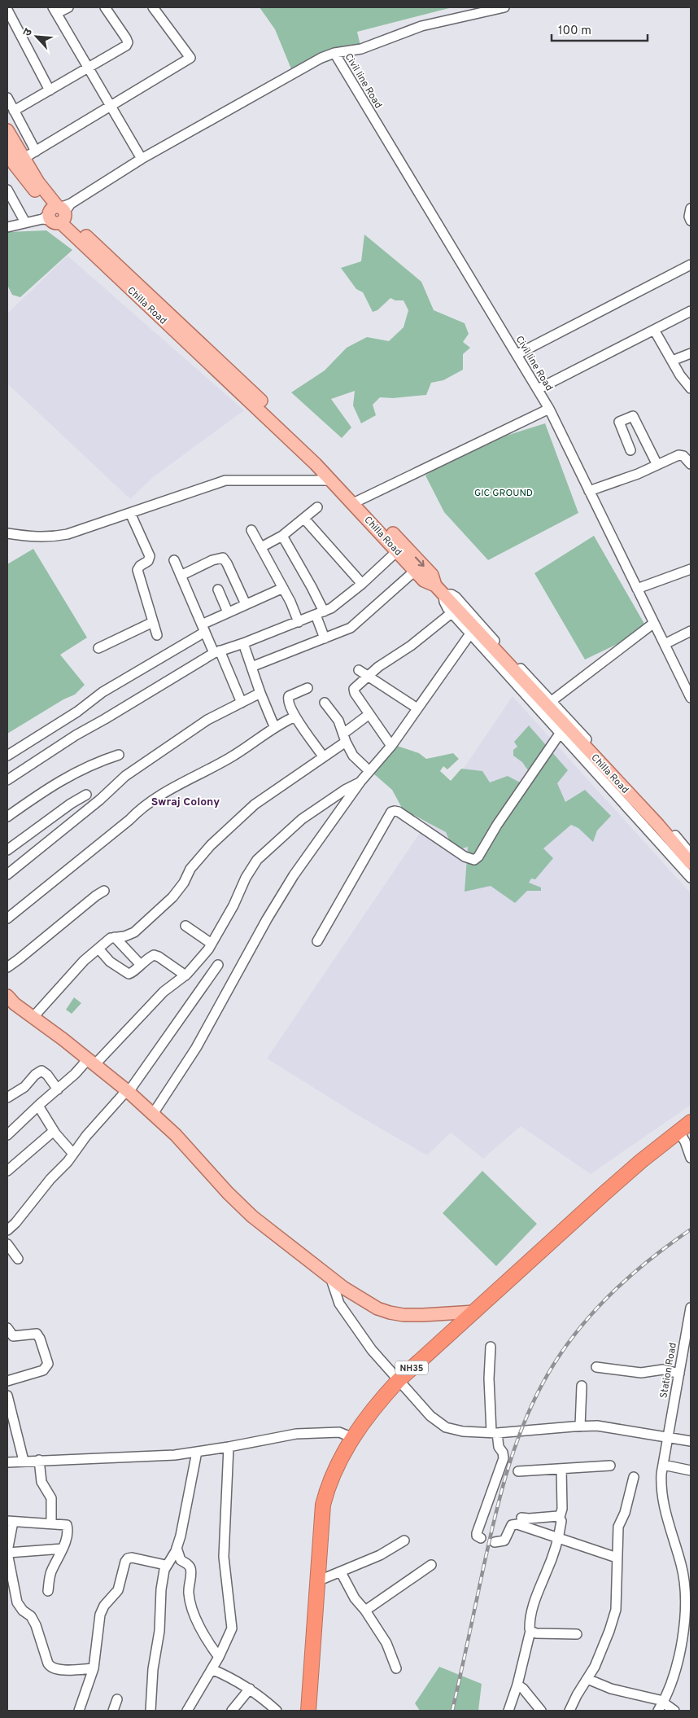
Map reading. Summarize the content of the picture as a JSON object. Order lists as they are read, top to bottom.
{
  "streets": {
    "highway": ["NH35"],
    "main road": ["Chilla Road"],
    "street": ["Civil line Road", "Station Road"]
  },
  "districts": ["Swraj Colony"],
  "parks": ["GIC GROUND"],
  "scale_bar": "100 m",
  "north": "top left"
}
